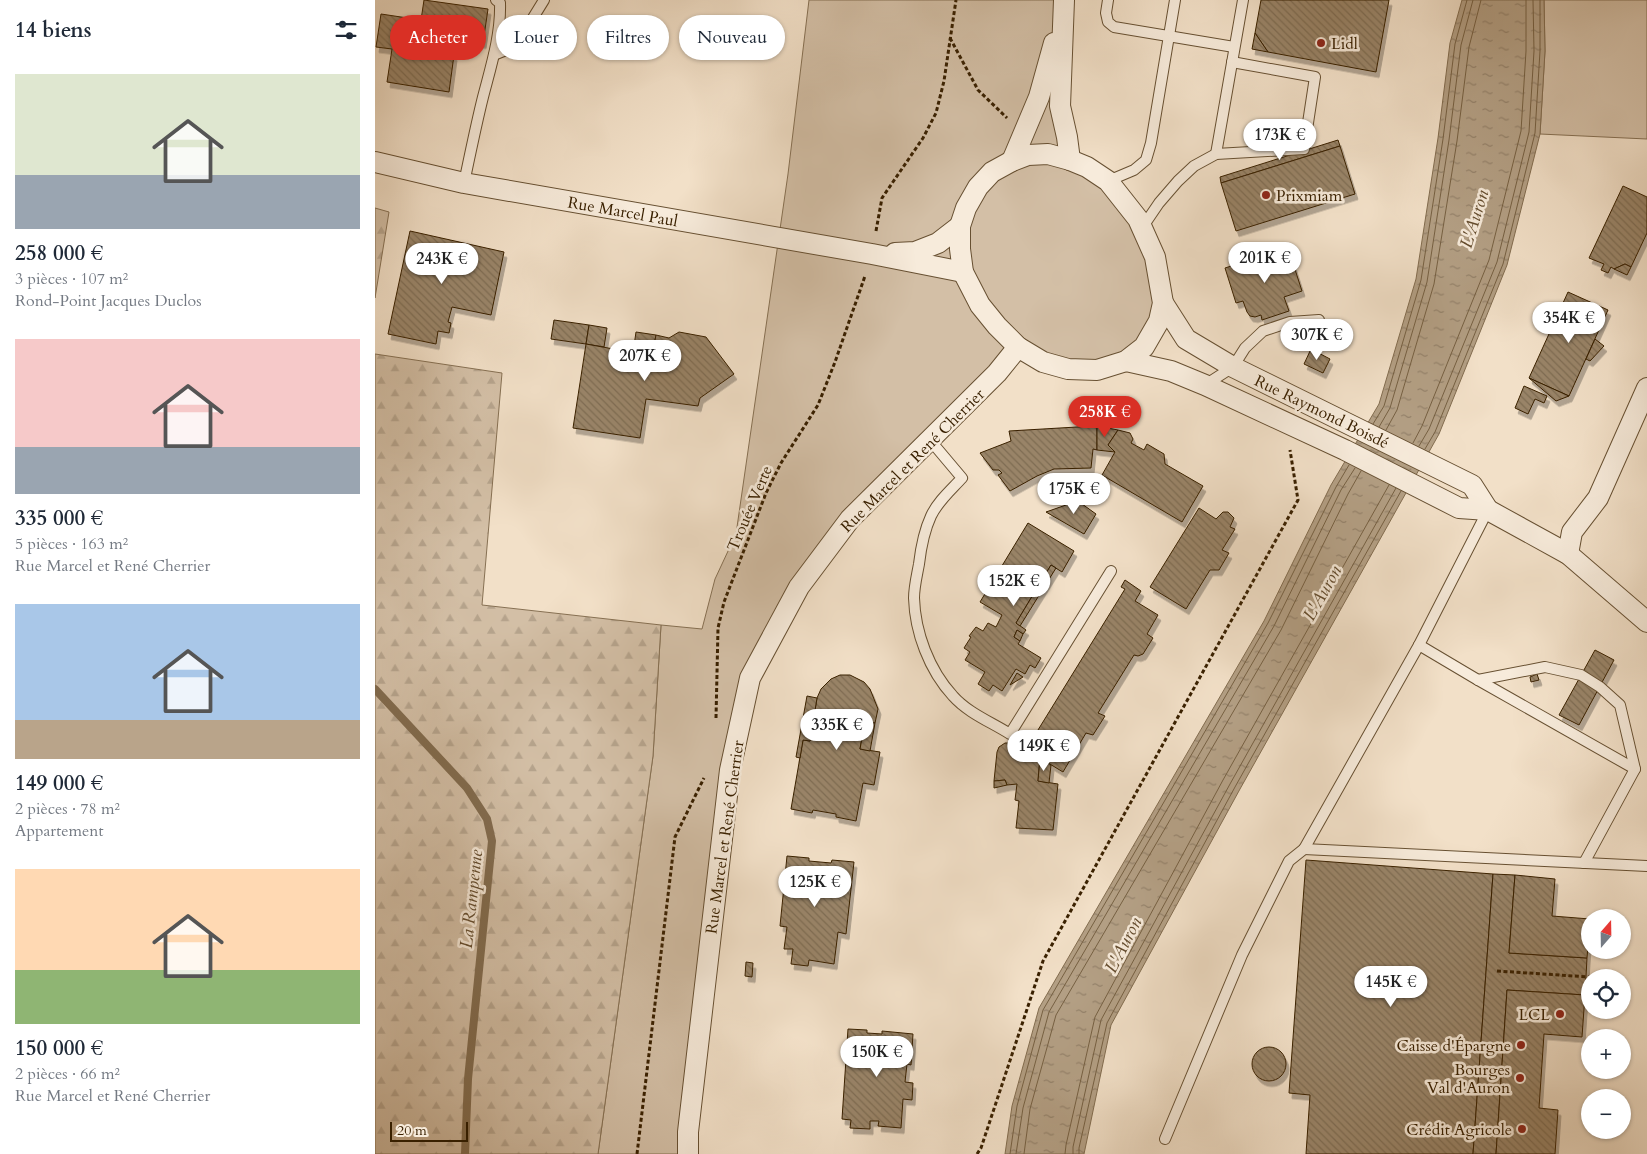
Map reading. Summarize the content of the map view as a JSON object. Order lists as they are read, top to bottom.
{
  "streets": {
    "street": ["Rue Marcel Paul", "Rue Raymond Boisdé", "Rue Marcel et René Cherrier"],
    "path": ["Trouée Verte"]
  },
  "crossings": [
    ["Rue Marcel Paul", "Trouée Verte"]
  ],
  "water": ["L'Auron", "La Rampenne"],
  "places": [
    "Lidl",
    "Prixmiam",
    "LCL",
    "Caisse d'Épargne",
    "Bourges Val d'Auron",
    "Crédit Agricole"
  ],
  "scale_bar": "20 m",
  "north": "top",
  "page": {
    "heading": "14 biens",
    "chip": [
      "Acheter",
      "Louer",
      "Filtres",
      "Nouveau"
    ],
    "list": [
      {
        "name": "258 000 €",
        "note": "3 pièces · 107 m² · Rond-Point Jacques Duclos"
      },
      {
        "name": "335 000 €",
        "note": "5 pièces · 163 m² · Rue Marcel et René Cherrier"
      },
      {
        "name": "149 000 €",
        "note": "2 pièces · 78 m² · Appartement"
      },
      {
        "name": "150 000 €",
        "note": "2 pièces · 66 m² · Rue Marcel et René Cherrier"
      }
    ],
    "price": [
      "173K €",
      "201K €",
      "243K €",
      "354K €",
      "307K €",
      "207K €",
      "258K €",
      "175K €",
      "152K €",
      "335K €",
      "149K €",
      "125K €",
      "145K €",
      "150K €"
    ],
    "map_buttons": ["+", "−"],
    "scale": "20 m"
  }
}
